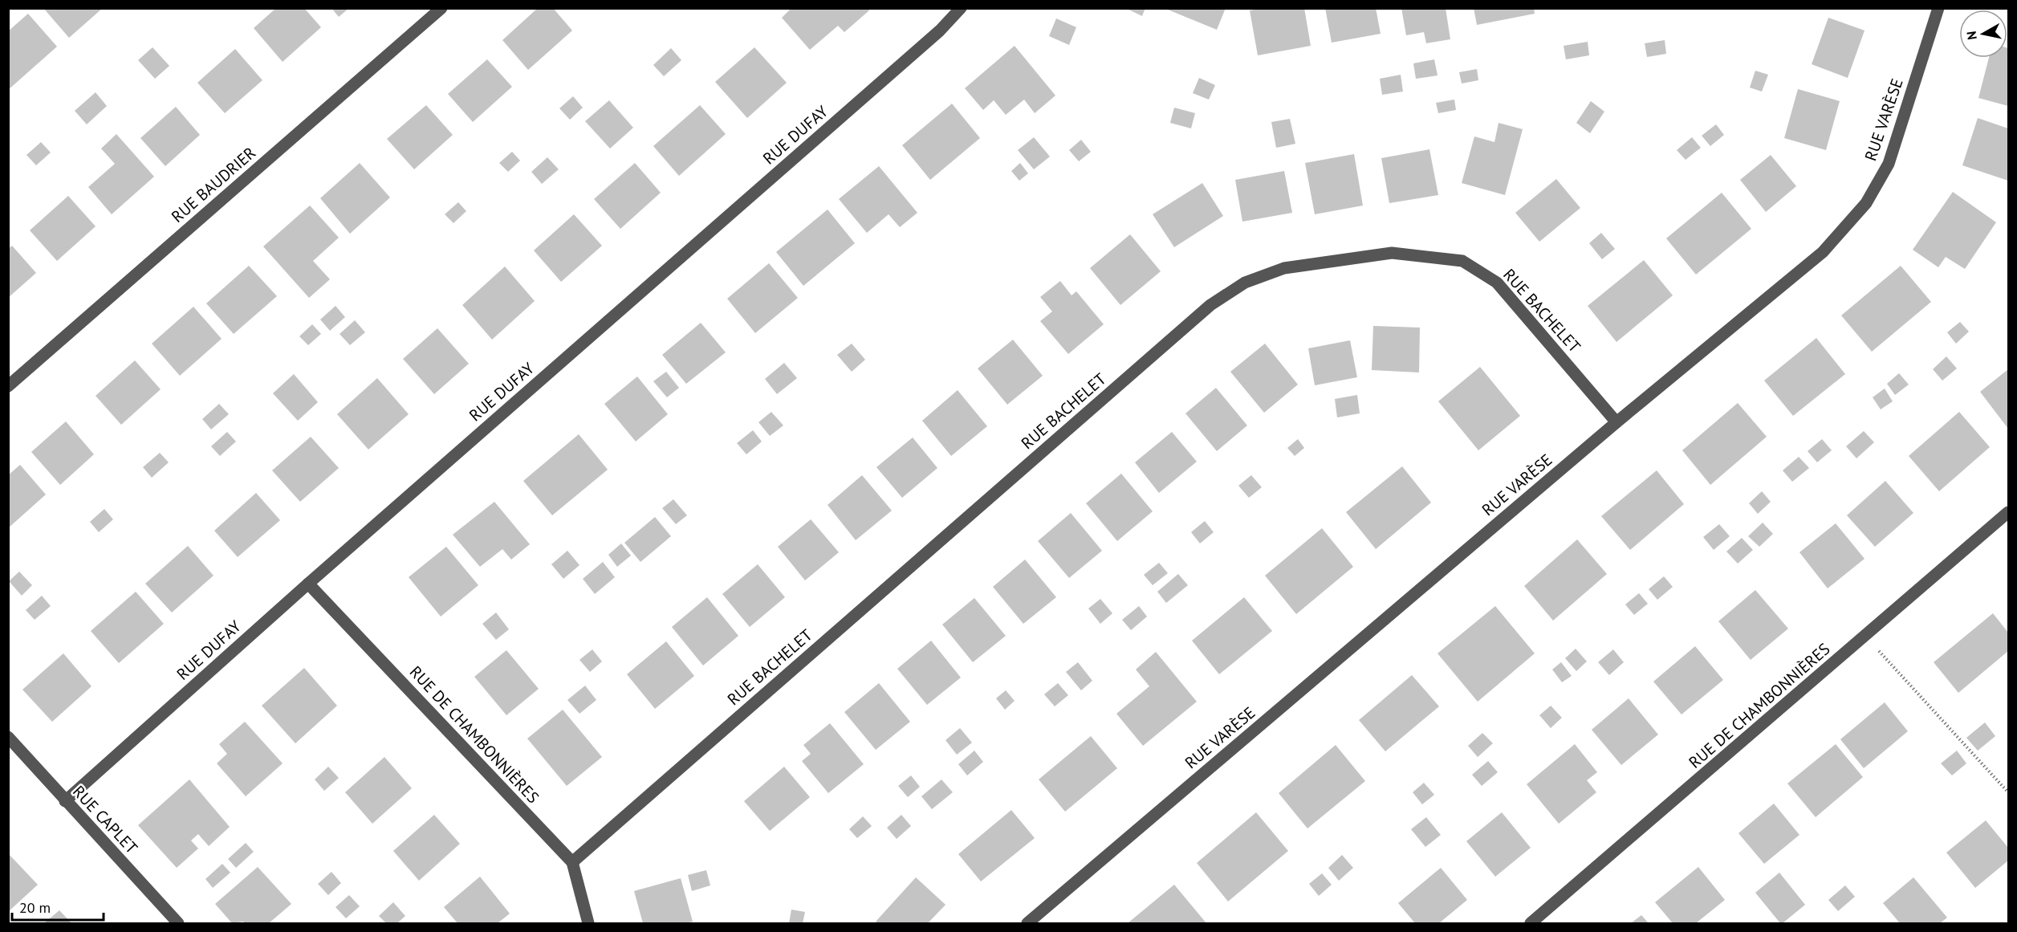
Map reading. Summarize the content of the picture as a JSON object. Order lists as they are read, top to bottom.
{
  "streets": {
    "street": [
      "RUE VARÈSE",
      "RUE DUFAY",
      "RUE BAUDRIER",
      "RUE BACHELET",
      "RUE DE CHAMBONNIÈRES",
      "RUE CAPLET"
    ]
  },
  "crossings": [
    ["RUE VARÈSE", "RUE BACHELET"],
    ["RUE DUFAY", "RUE DE CHAMBONNIÈRES"],
    ["RUE DUFAY", "RUE CAPLET"],
    ["RUE BACHELET", "RUE DE CHAMBONNIÈRES"]
  ],
  "scale_bar": "20 m",
  "north": "left"
}
